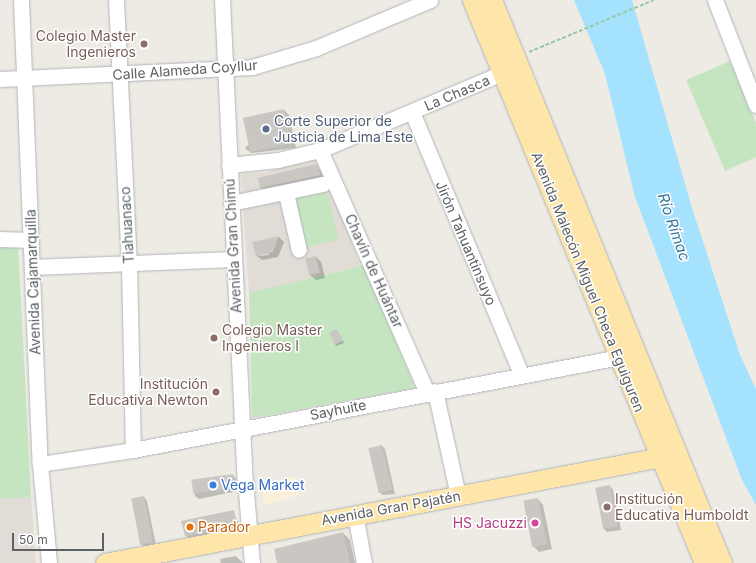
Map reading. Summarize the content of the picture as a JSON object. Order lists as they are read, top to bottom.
{
  "streets": {
    "main road": ["Avenida Malecón Miguel Checa Eguiguren", "Avenida Gran Pajatén"],
    "street": [
      "Calle Alameda Coyllur",
      "La Chasca",
      "Tiahuanaco",
      "Jirón Tahuantinsuyo",
      "Avenida Gran Chimú",
      "Chavín de Huántar",
      "Avenida Cajamarquilla",
      "Sayhuite"
    ]
  },
  "crossings": [
    ["Calle Alameda Coyllur", "Tiahuanaco"],
    ["Calle Alameda Coyllur", "Avenida Gran Chimú"],
    ["Calle Alameda Coyllur", "Avenida Cajamarquilla"],
    ["La Chasca", "Jirón Tahuantinsuyo"],
    ["La Chasca", "Avenida Gran Chimú"],
    ["La Chasca", "Chavín de Huántar"],
    ["La Chasca", "Avenida Malecón Miguel Checa Eguiguren"],
    ["Tiahuanaco", "Sayhuite"],
    ["Jirón Tahuantinsuyo", "Sayhuite"],
    ["Avenida Gran Chimú", "Sayhuite"],
    ["Avenida Gran Chimú", "Avenida Gran Pajatén"],
    ["Chavín de Huántar", "Sayhuite"],
    ["Chavín de Huántar", "Avenida Gran Pajatén"],
    ["Avenida Cajamarquilla", "Sayhuite"],
    ["Avenida Malecón Miguel Checa Eguiguren", "Sayhuite"],
    ["Avenida Malecón Miguel Checa Eguiguren", "Avenida Gran Pajatén"]
  ],
  "water": ["Río Rímac"],
  "places": [
    "Colegio Master Ingenieros",
    "Corte Superior de Justicia de Lima Este",
    "Colegio Master Ingenieros I",
    "Institución Educativa Newton",
    "Vega Market",
    "Institución Educativa Humboldt",
    "HS Jacuzzi",
    "Parador"
  ],
  "scale_bar": "50 m"
}
